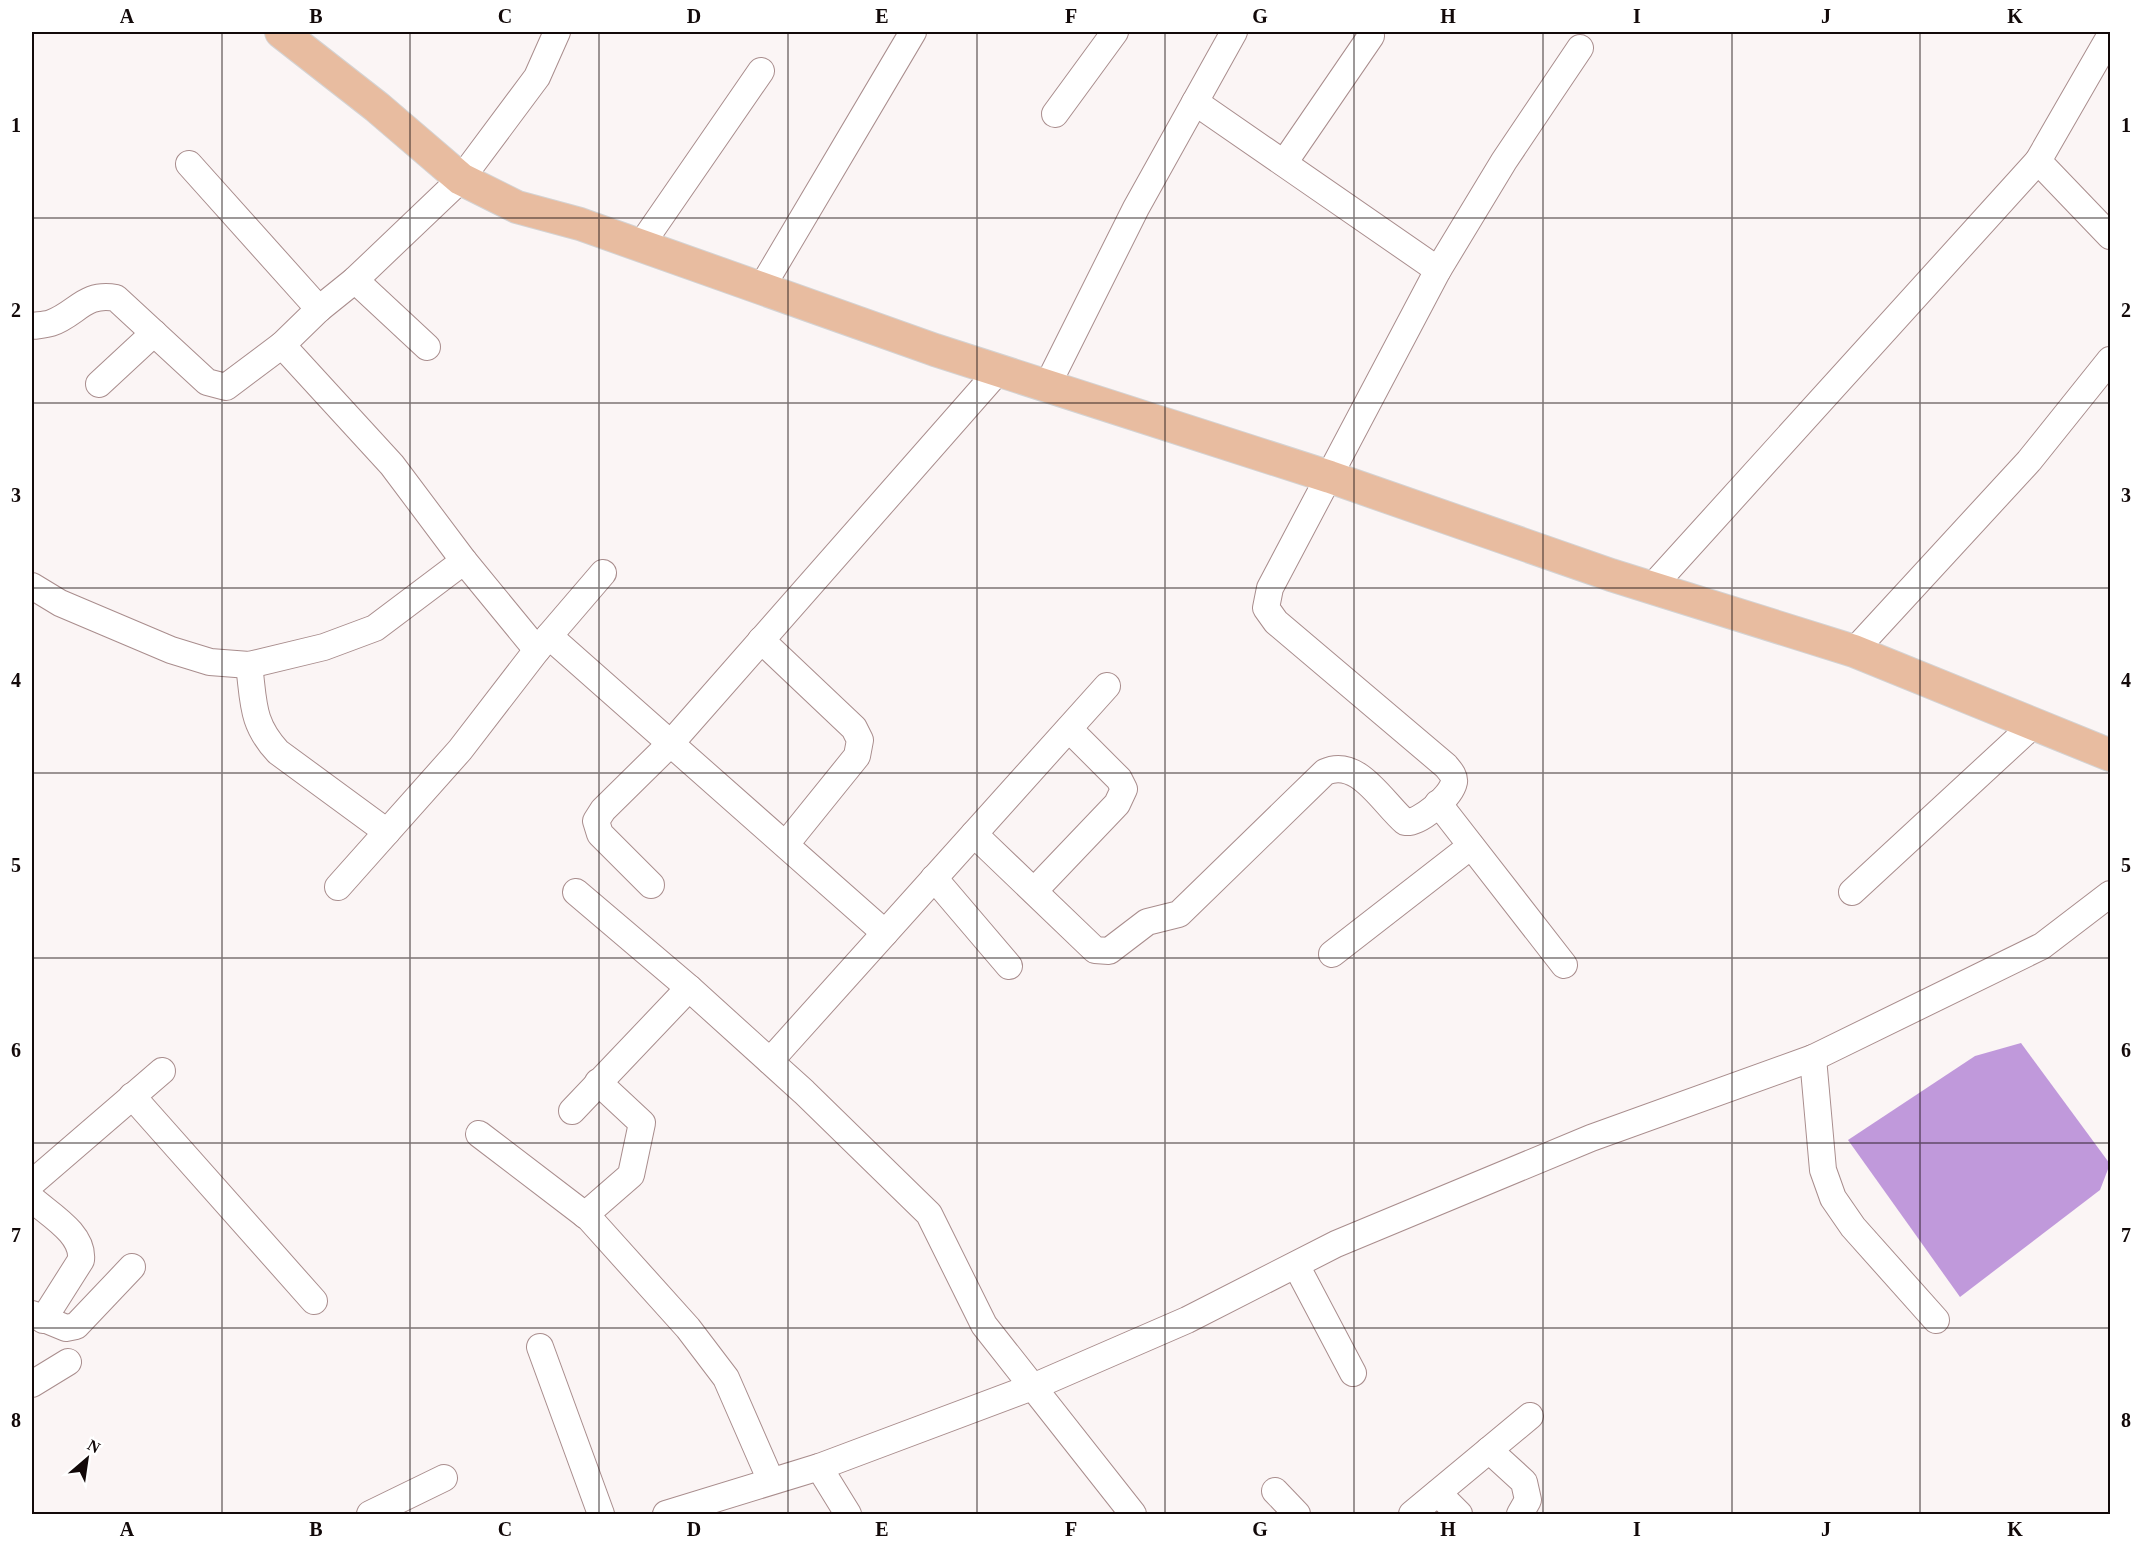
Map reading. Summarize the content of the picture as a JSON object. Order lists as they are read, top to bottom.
{
  "north": "top right",
  "grid": {
    "columns": [
      "A",
      "B",
      "C",
      "D",
      "E",
      "F",
      "G",
      "H",
      "I",
      "J",
      "K"
    ],
    "rows": [
      "1",
      "2",
      "3",
      "4",
      "5",
      "6",
      "7",
      "8"
    ]
  }
}
